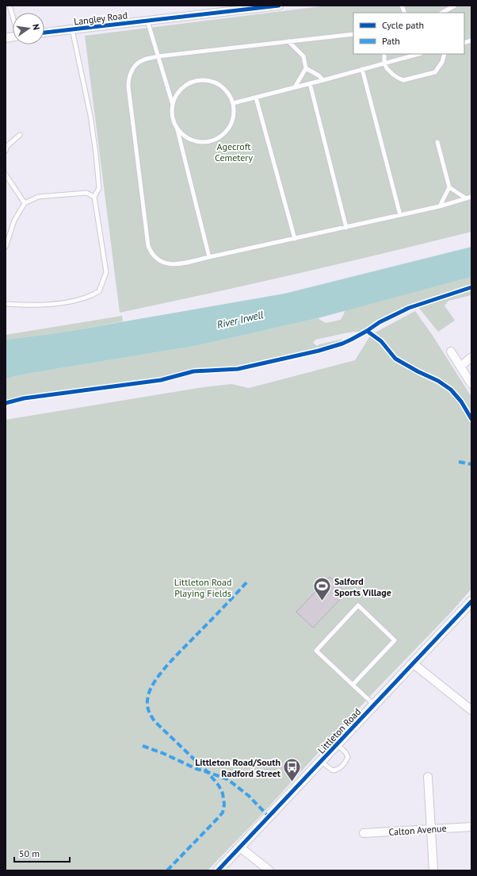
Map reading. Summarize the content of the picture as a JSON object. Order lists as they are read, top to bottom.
{
  "streets": {
    "street": ["Langley Road", "Littleton Road", "Calton Avenue"]
  },
  "water": ["River Irwell"],
  "parks": ["Agecroft Cemetery", "Littleton Road Playing Fields"],
  "places": {
    "sports": ["Salford Sports Village"],
    "bus stop": ["Littleton Road/South Radford Street"]
  },
  "legend": ["Cycle path", "Path"],
  "scale_bar": "50 m",
  "north": "right"
}
